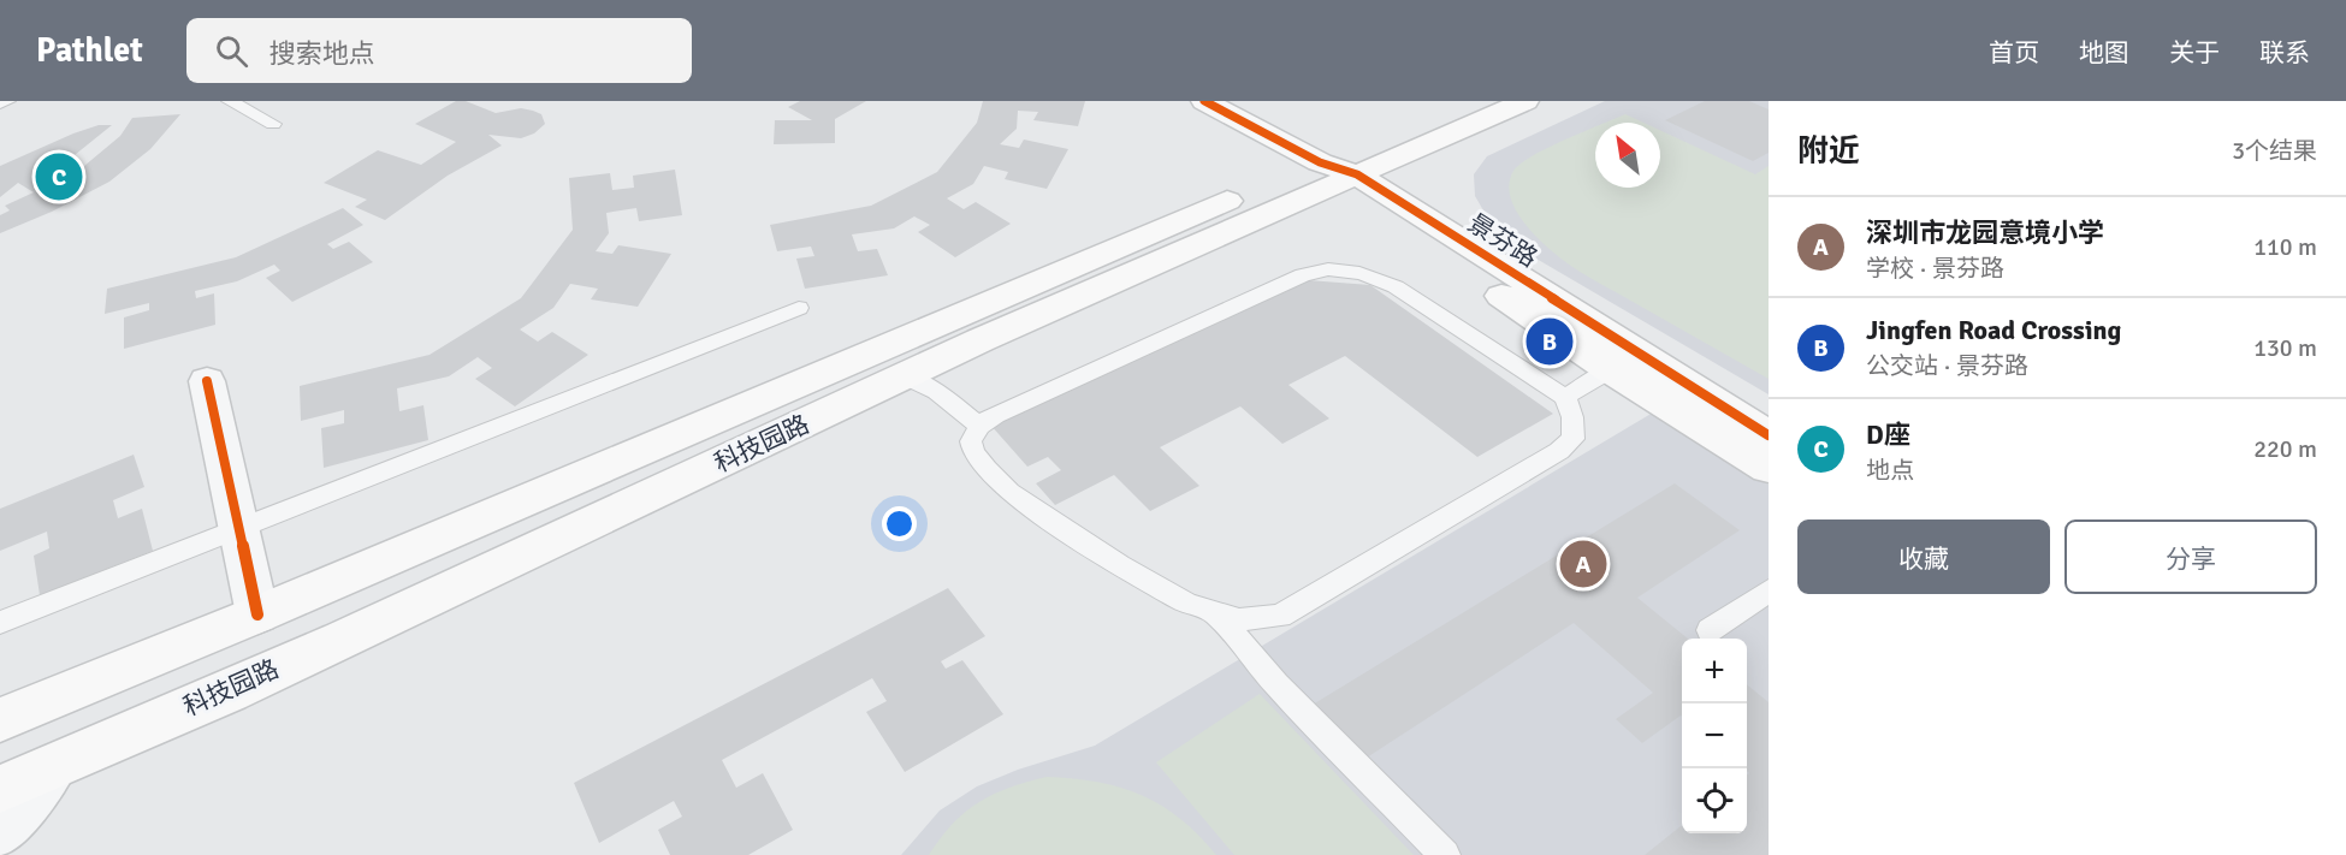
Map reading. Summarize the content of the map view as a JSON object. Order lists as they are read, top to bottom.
{
  "streets": {
    "main road": ["景芬路", "科技园路"]
  },
  "crossings": [
    ["景芬路", "科技园路"]
  ],
  "north": "top left",
  "page": {
    "header": "Pathlet",
    "search": "搜索地点",
    "nav": [
      "首页",
      "地图",
      "关于",
      "联系"
    ],
    "heading": ["附近", "3个结果"],
    "pins": ["C", "B", "A"],
    "list": [
      {
        "mark": "A",
        "name": "深圳市龙园意境小学",
        "note": "学校 · 景芬路",
        "value": "110 m"
      },
      {
        "mark": "B",
        "name": "Jingfen Road Crossing",
        "note": "公交站 · 景芬路",
        "value": "130 m"
      },
      {
        "mark": "C",
        "name": "D座",
        "note": "地点",
        "value": "220 m"
      }
    ],
    "buttons": ["收藏", "分享"],
    "map_buttons": ["+", "−"]
  }
}
